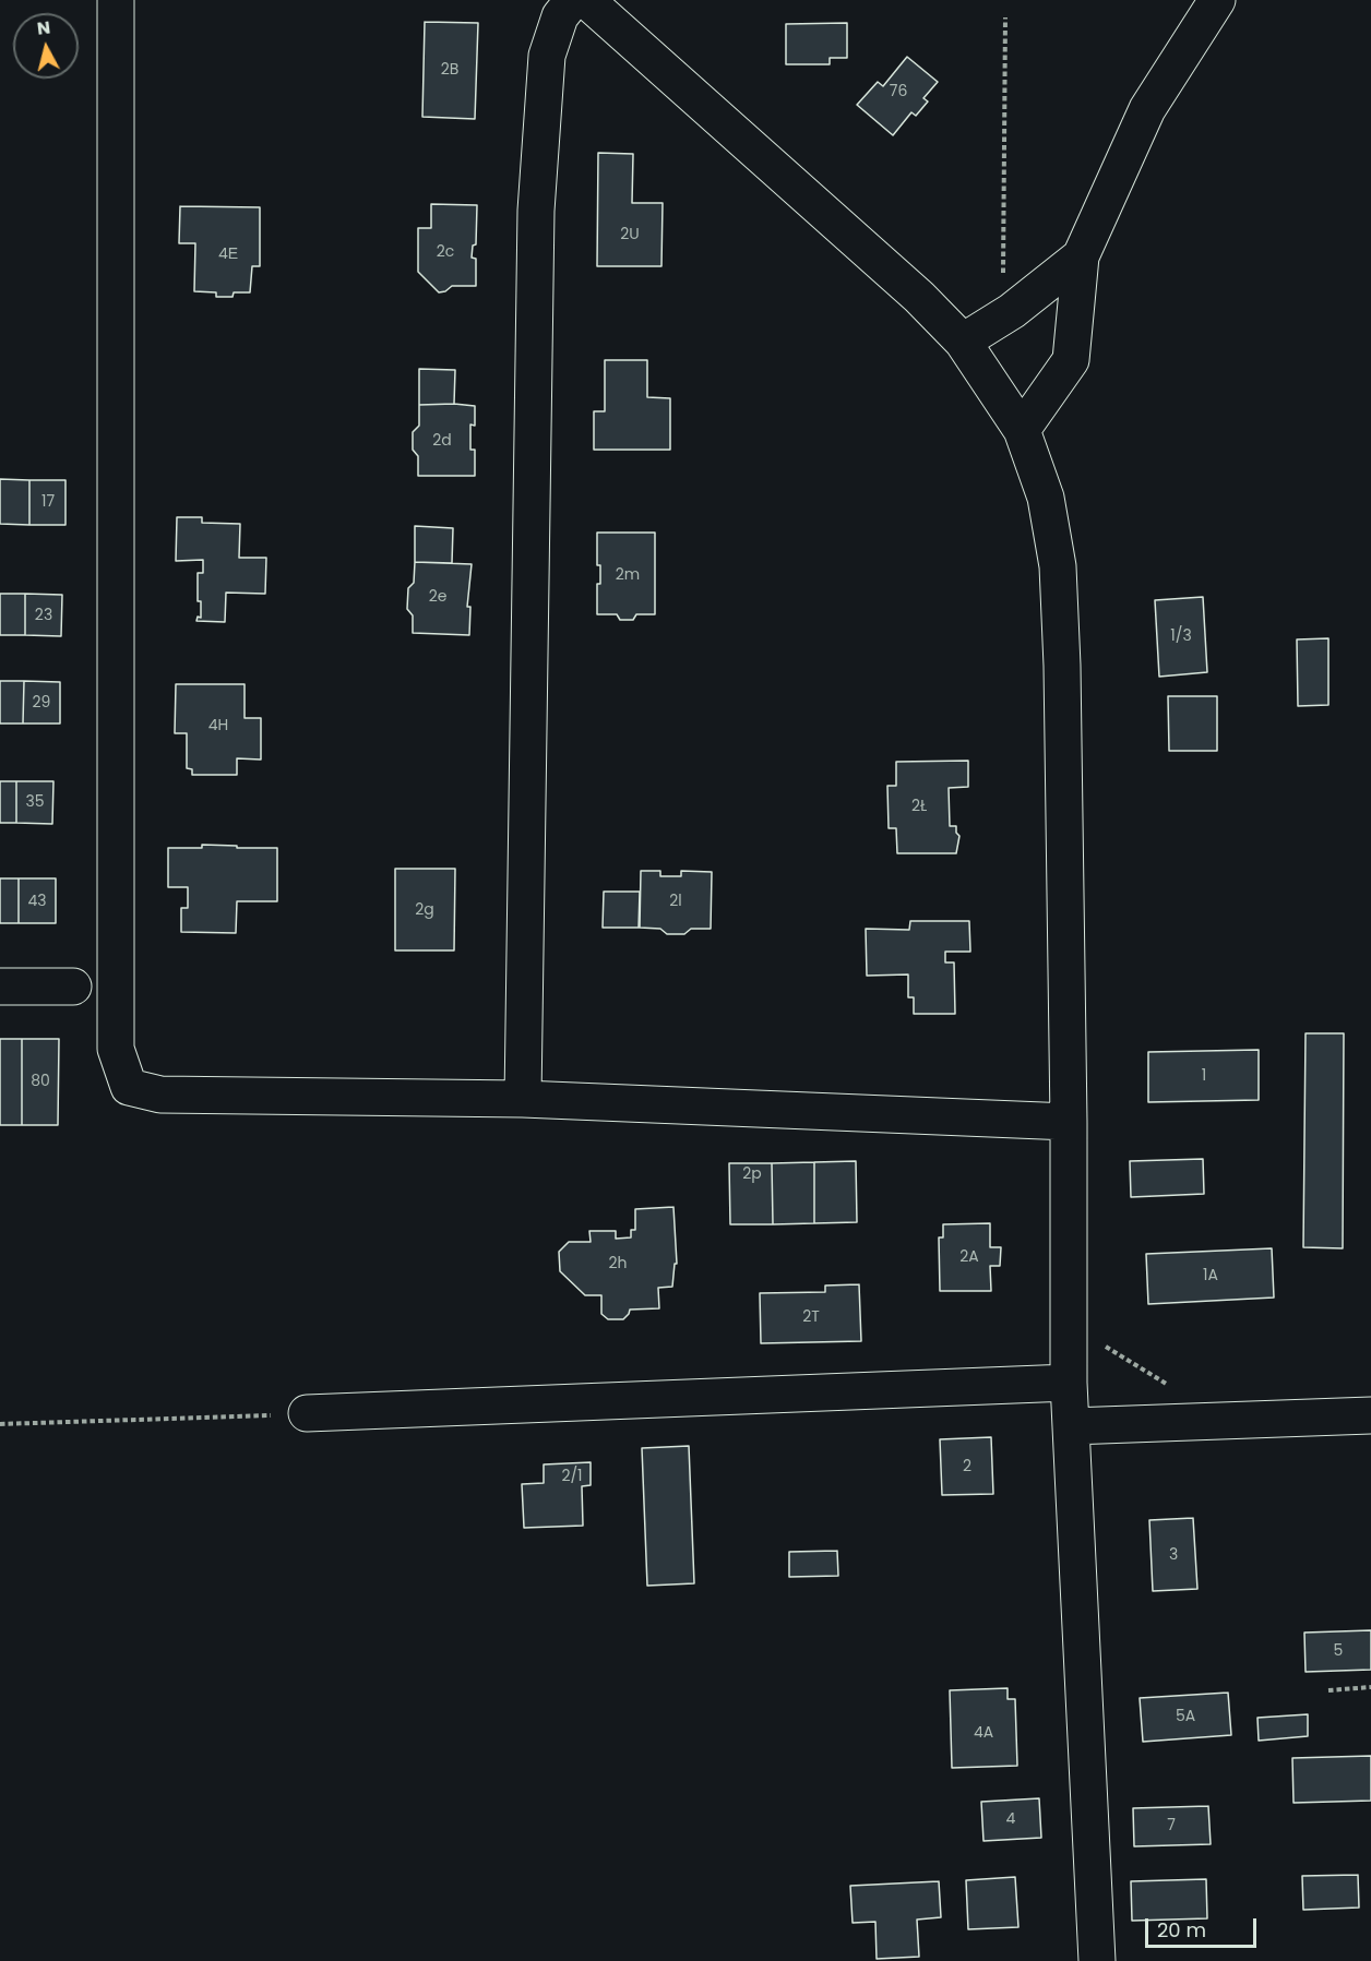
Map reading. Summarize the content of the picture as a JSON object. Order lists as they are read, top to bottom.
{
  "house_numbers": [
    "2B",
    "76",
    "2U",
    "2c",
    "4Е",
    "2d",
    "17",
    "2m",
    "2e",
    "23",
    "1/3",
    "29",
    "4H",
    "35",
    "2Ł",
    "43",
    "2l",
    "2g",
    "1",
    "80",
    "2p",
    "2A",
    "2h",
    "1A",
    "2T",
    "2",
    "2/1",
    "3",
    "5",
    "5A",
    "4A",
    "4",
    "7"
  ],
  "scale_bar": "20 m",
  "north": "top"
}
